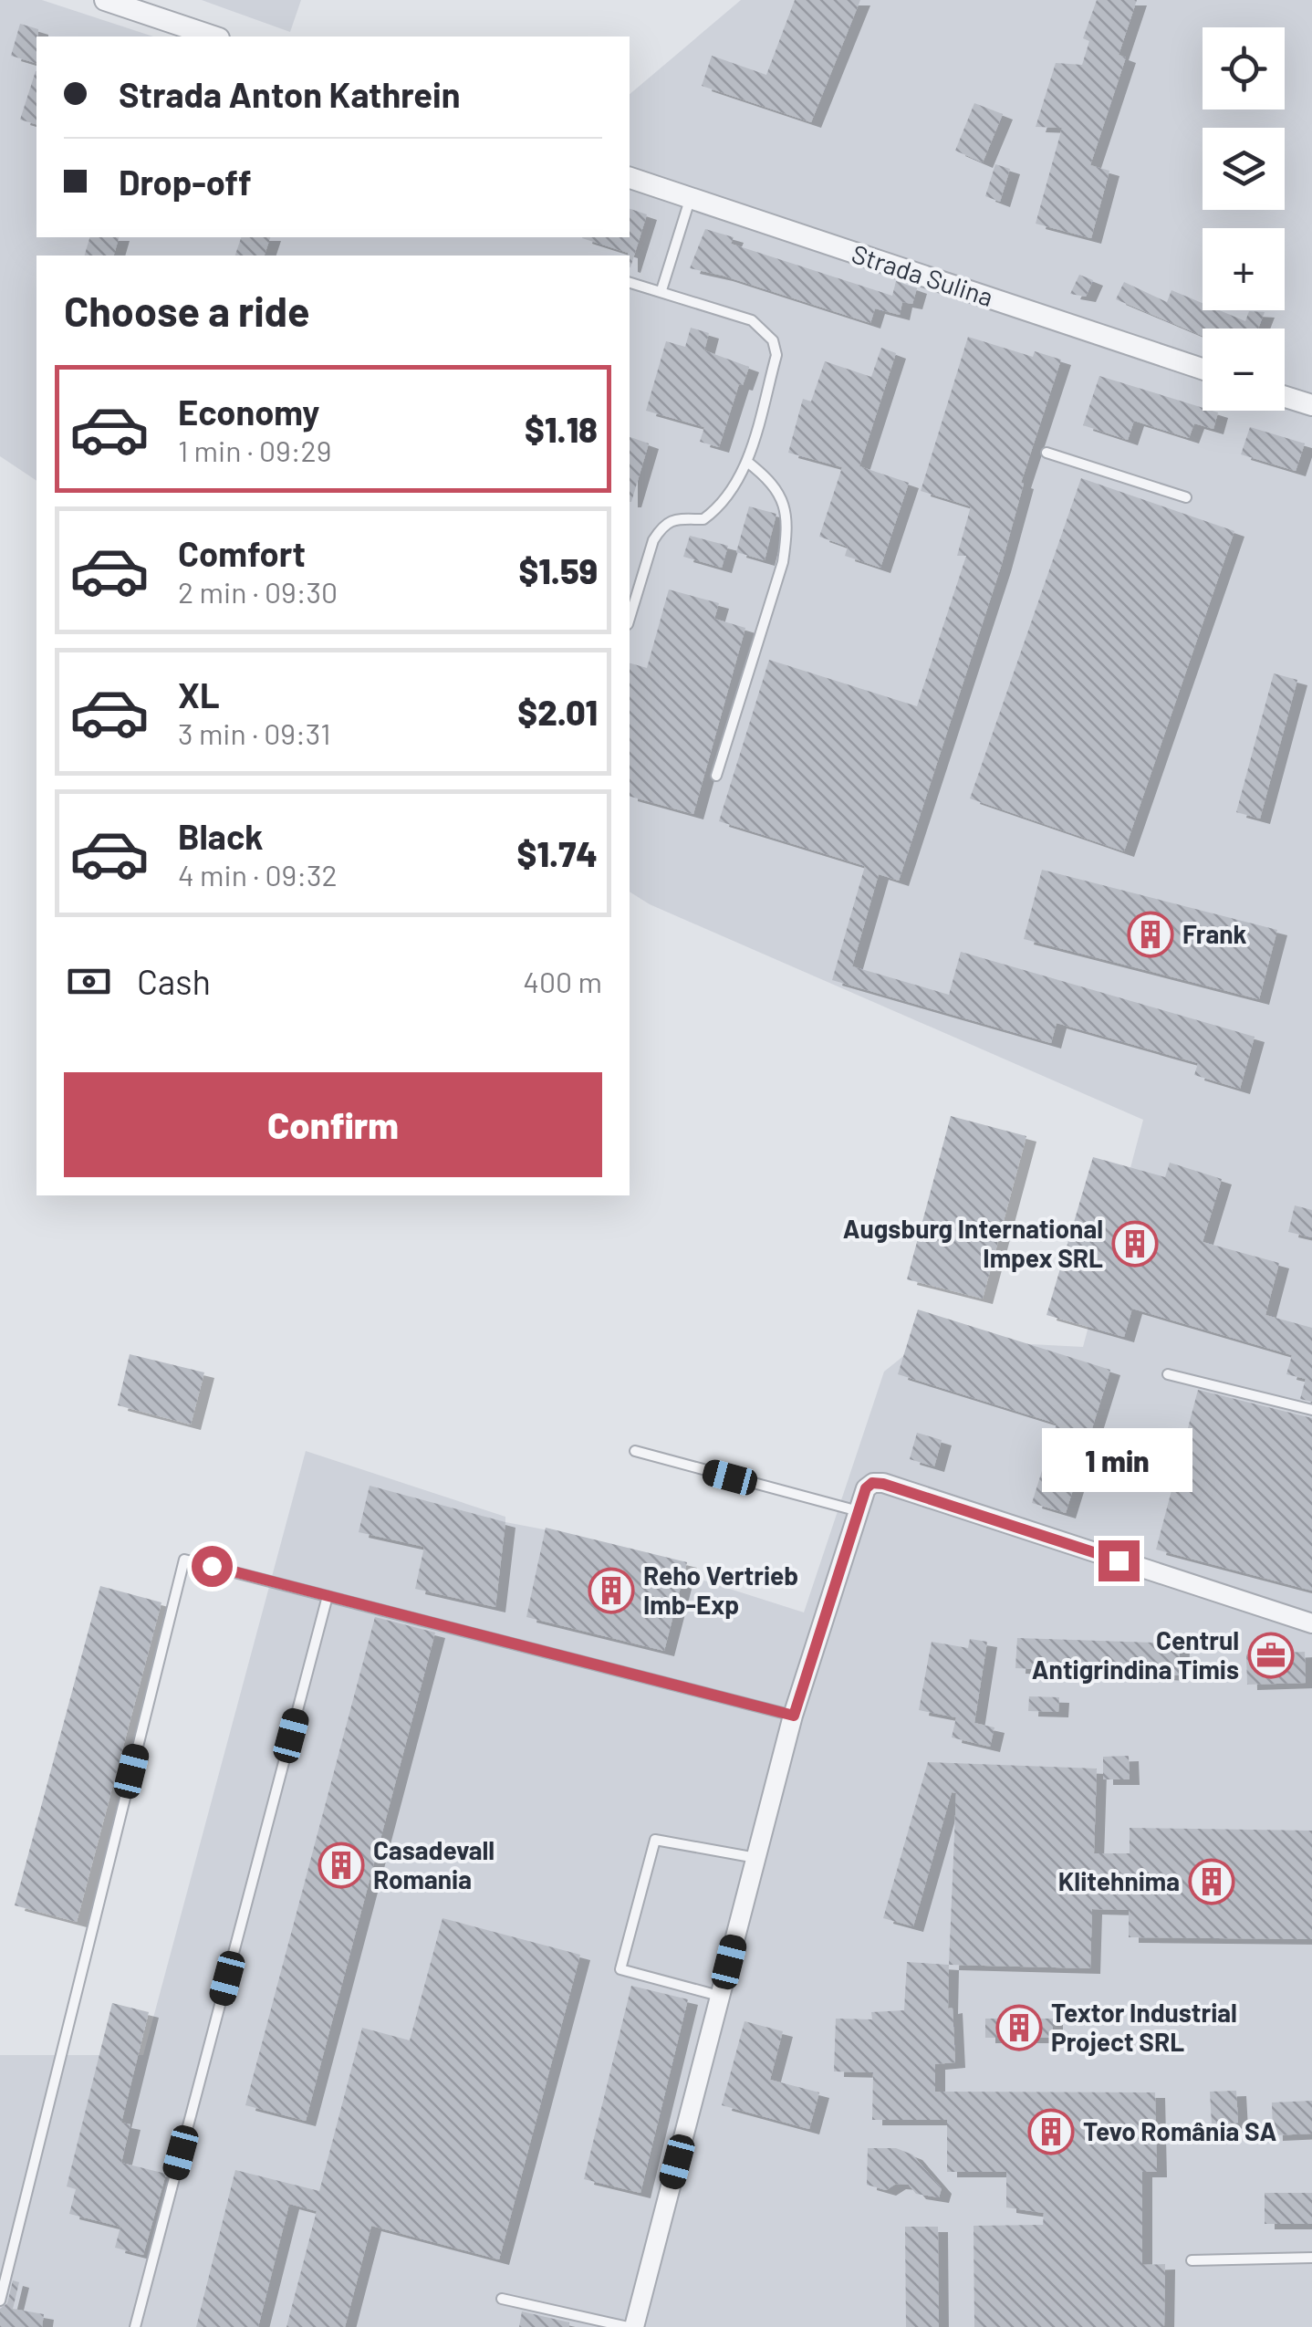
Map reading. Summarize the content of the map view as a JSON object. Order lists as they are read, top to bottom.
{
  "streets": {
    "street": ["Strada Sulina"]
  },
  "places": {
    "building": [
      "Frank",
      "Augsburg International Impex SRL",
      "Reho Vertrieb Imb-Exp",
      "Casadevall Romania",
      "Klitehnima",
      "Textor Industrial Project SRL",
      "Tevo România SA"
    ],
    "office": ["Centrul Antigrindina Timis"]
  },
  "page": {
    "map_buttons": ["+", "−"],
    "banner": ["Strada Anton Kathrein", "Drop-off"],
    "heading": "Choose a ride",
    "list": [
      {
        "name": "Economy",
        "note": "1 min · 09:29",
        "value": "$1.18"
      },
      {
        "name": "Comfort",
        "note": "2 min · 09:30",
        "value": "$1.59"
      },
      {
        "name": "XL",
        "note": "3 min · 09:31",
        "value": "$2.01"
      },
      {
        "name": "Black",
        "note": "4 min · 09:32",
        "value": "$1.74"
      }
    ],
    "pay": ["Cash", "400 m"],
    "buttons": "Confirm",
    "bubble": "1 min"
  }
}
